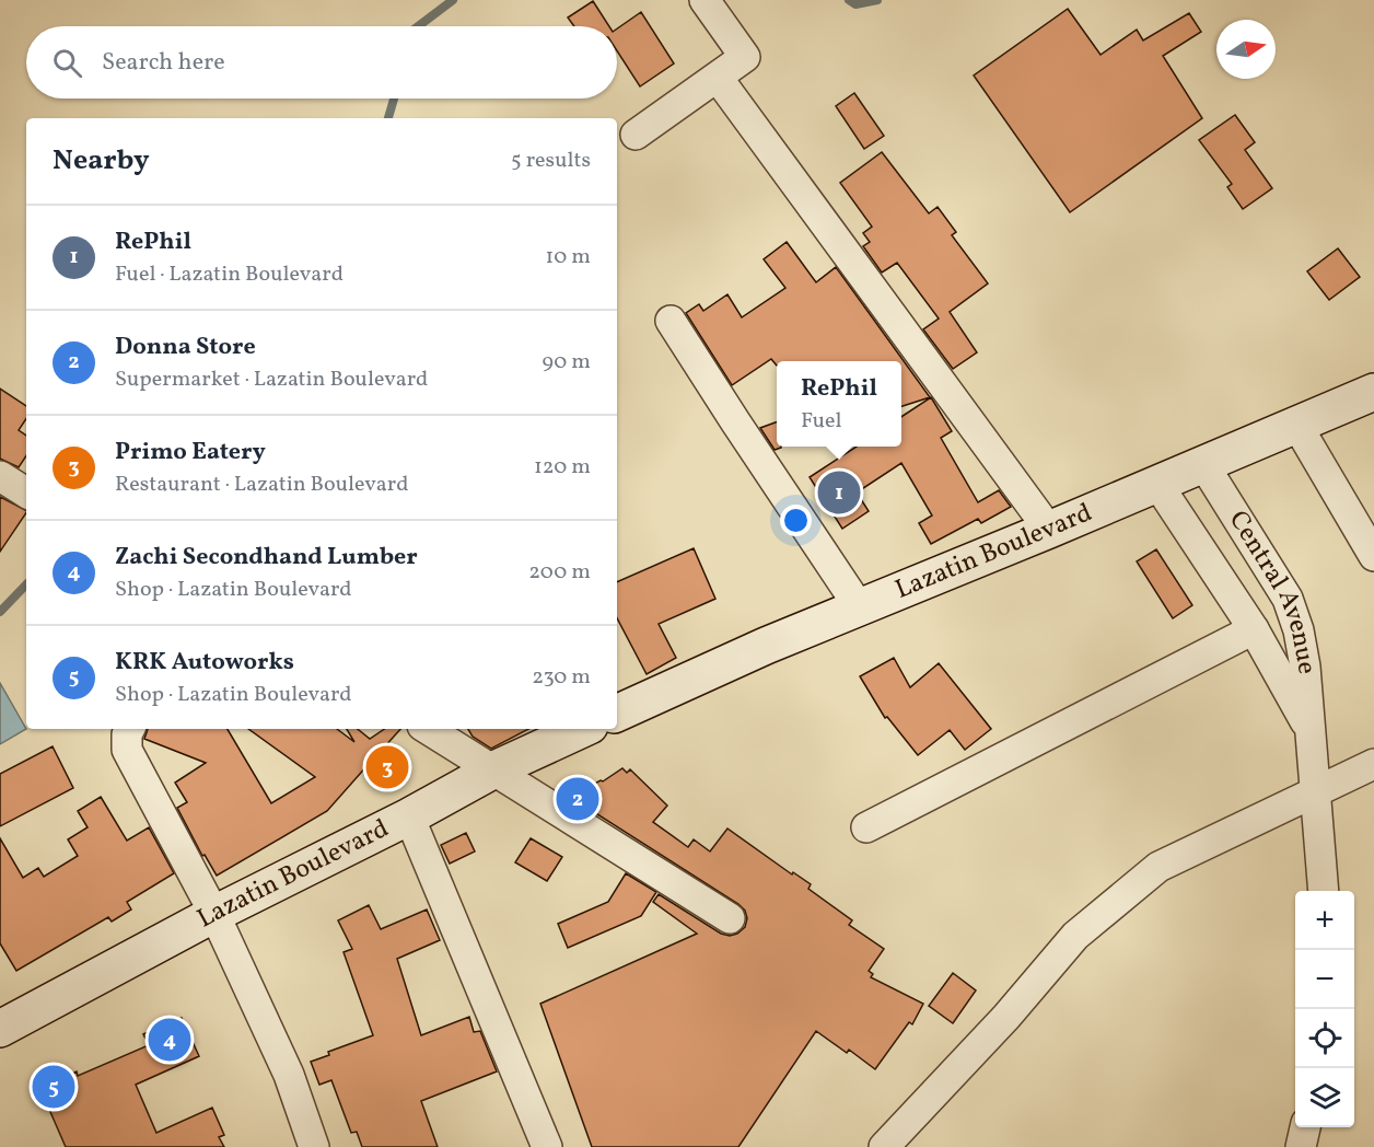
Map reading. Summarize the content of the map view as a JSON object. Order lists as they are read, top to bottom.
{
  "streets": {
    "main road": ["Lazatin Boulevard"],
    "street": ["Central Avenue"]
  },
  "crossings": [
    ["Lazatin Boulevard", "Central Avenue"]
  ],
  "north": "right",
  "page": {
    "search": "Search here",
    "heading": ["Nearby", "5 results"],
    "list": [
      {
        "mark": "1",
        "name": "RePhil",
        "note": "Fuel · Lazatin Boulevard",
        "value": "10 m"
      },
      {
        "mark": "2",
        "name": "Donna Store",
        "note": "Supermarket · Lazatin Boulevard",
        "value": "90 m"
      },
      {
        "mark": "3",
        "name": "Primo Eatery",
        "note": "Restaurant · Lazatin Boulevard",
        "value": "120 m"
      },
      {
        "mark": "4",
        "name": "Zachi Secondhand Lumber",
        "note": "Shop · Lazatin Boulevard",
        "value": "200 m"
      },
      {
        "mark": "5",
        "name": "KRK Autoworks",
        "note": "Shop · Lazatin Boulevard",
        "value": "230 m"
      }
    ],
    "popup": ["RePhil", "Fuel"],
    "pins": [
      "1",
      "3",
      "2",
      "4",
      "5"
    ],
    "map_buttons": ["+", "−"]
  }
}
